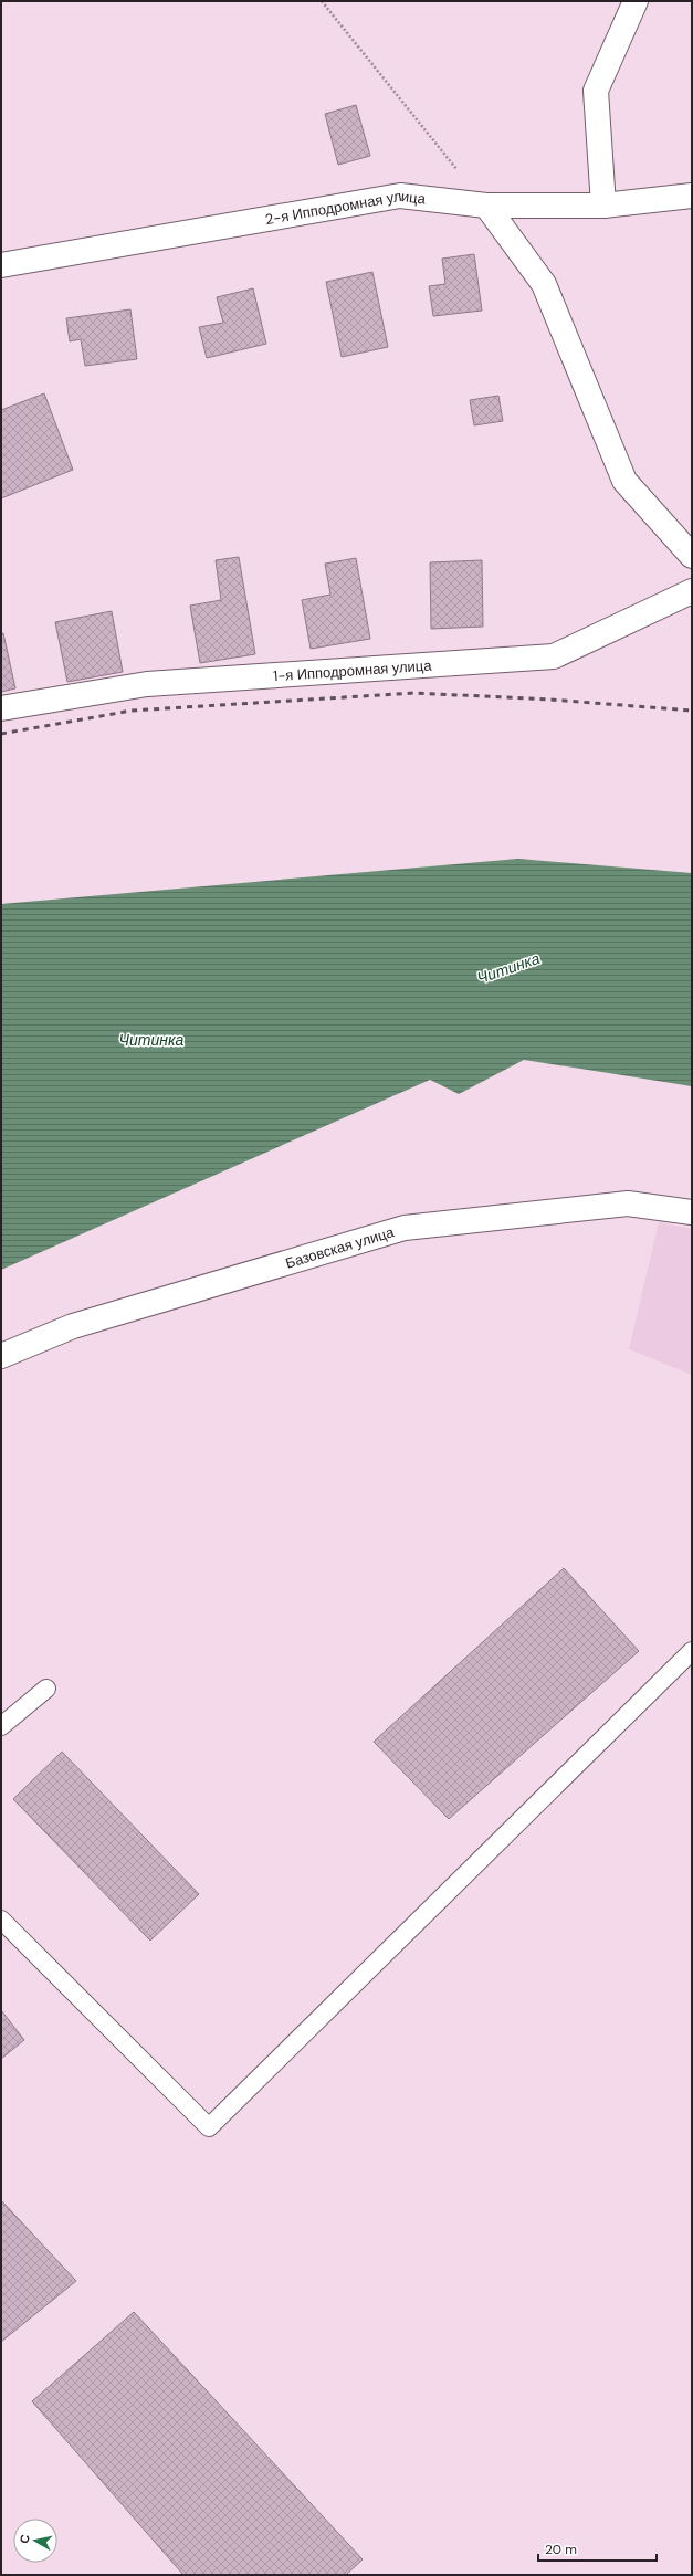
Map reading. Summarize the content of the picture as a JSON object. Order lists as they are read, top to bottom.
{
  "streets": {
    "street": ["2-я Ипподромная улица", "1-я Ипподромная улица", "Базовская улица"]
  },
  "water": ["Читинка"],
  "scale_bar": "20 m",
  "north": "left"
}
